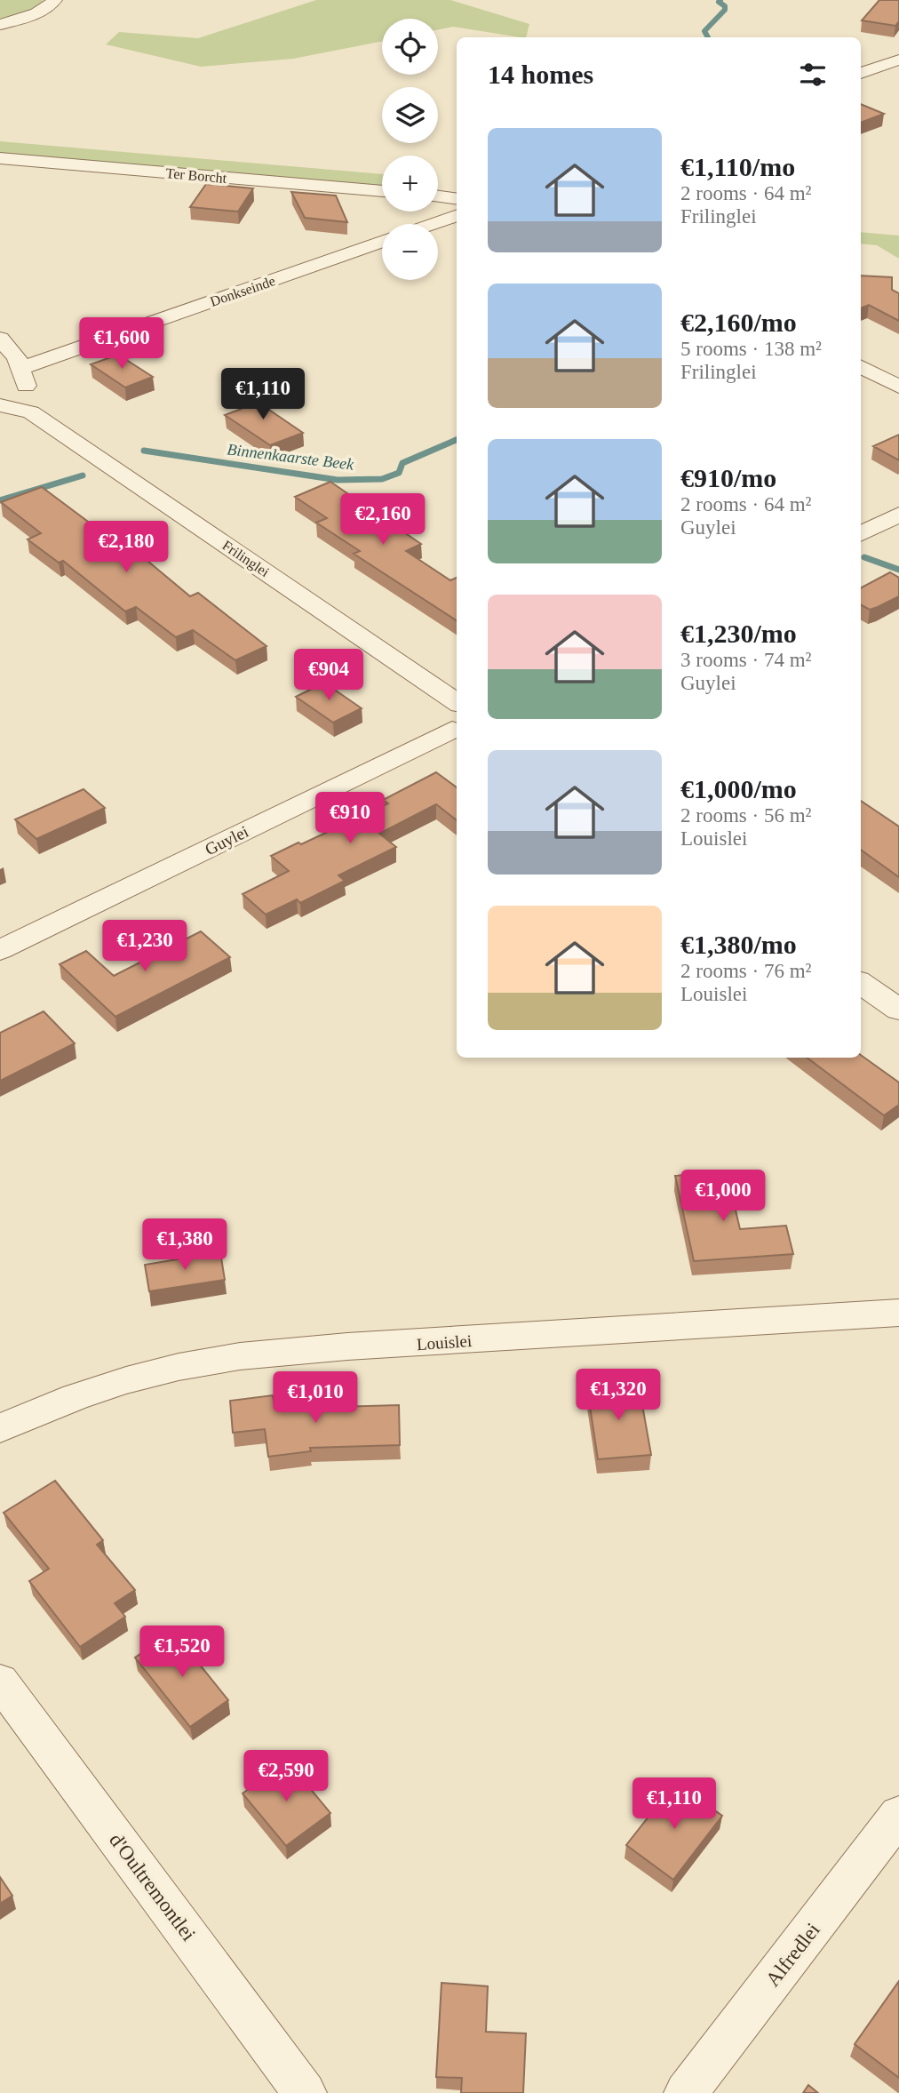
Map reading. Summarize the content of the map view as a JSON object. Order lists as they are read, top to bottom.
{
  "streets": {
    "street": [
      "Ter Borcht",
      "Donkseinde",
      "Frilinglei",
      "Guylei",
      "Louislei",
      "d'Oultremontlei",
      "Alfredlei"
    ]
  },
  "water": ["Binnenkaarste Beek"],
  "page": {
    "map_buttons": ["+", "−"],
    "heading": "14 homes",
    "list": [
      {
        "name": "€1,110/mo",
        "note": "2 rooms · 64 m² · Frilinglei"
      },
      {
        "name": "€2,160/mo",
        "note": "5 rooms · 138 m² · Frilinglei"
      },
      {
        "name": "€910/mo",
        "note": "2 rooms · 64 m² · Guylei"
      },
      {
        "name": "€1,230/mo",
        "note": "3 rooms · 74 m² · Guylei"
      },
      {
        "name": "€1,000/mo",
        "note": "2 rooms · 56 m² · Louislei"
      },
      {
        "name": "€1,380/mo",
        "note": "2 rooms · 76 m² · Louislei"
      }
    ],
    "price": [
      "€1,600",
      "€1,110",
      "€2,160",
      "€2,180",
      "€904",
      "€910",
      "€1,230",
      "€1,000",
      "€1,380",
      "€1,320",
      "€1,010",
      "€1,520",
      "€2,590",
      "€1,110"
    ]
  }
}
